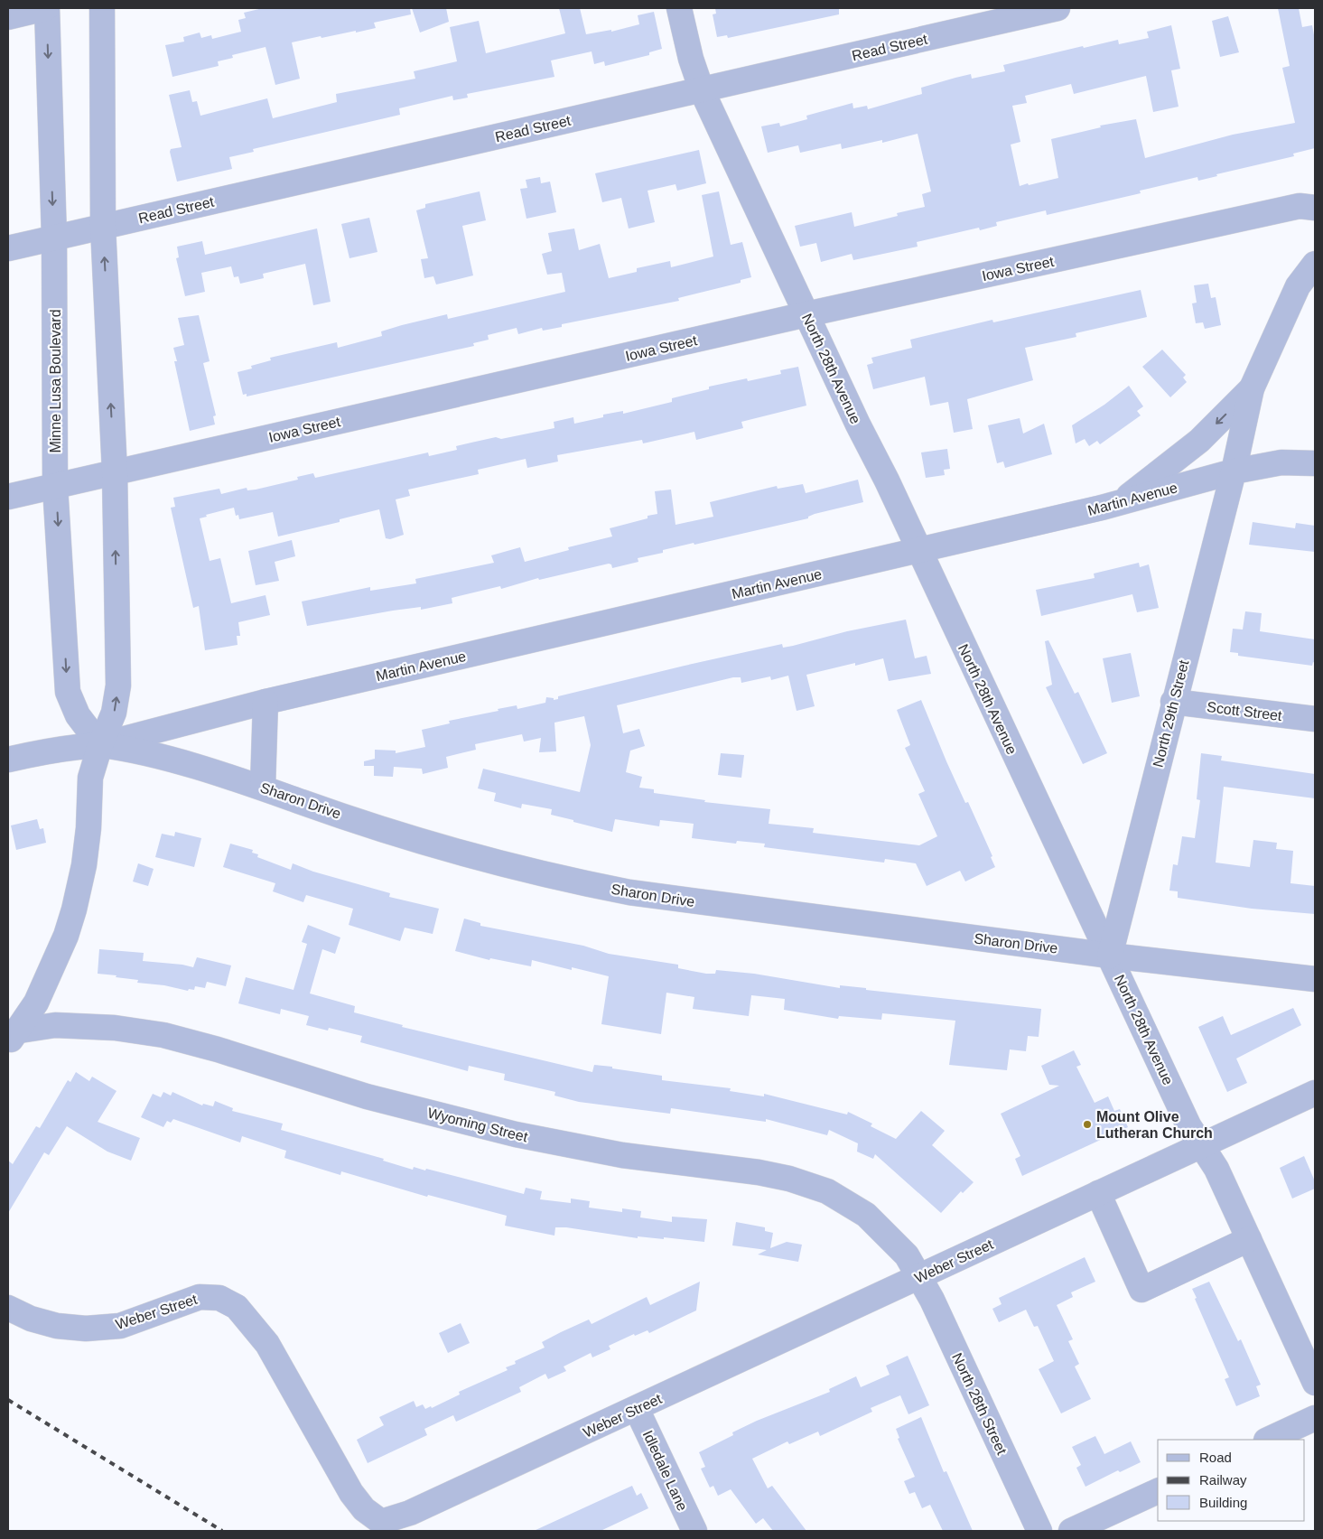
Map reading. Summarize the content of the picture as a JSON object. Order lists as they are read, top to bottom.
{
  "streets": {
    "street": [
      "Read Street",
      "Iowa Street",
      "North 28th Avenue",
      "Minne Lusa Boulevard",
      "Martin Avenue",
      "Scott Street",
      "North 29th Street",
      "Sharon Drive",
      "Wyoming Street",
      "Weber Street",
      "North 28th Street",
      "Idledale Lane"
    ]
  },
  "crossings": [
    ["Read Street", "North 28th Avenue"],
    ["Read Street", "Minne Lusa Boulevard"],
    ["Iowa Street", "North 28th Avenue"],
    ["Iowa Street", "Minne Lusa Boulevard"],
    ["North 28th Avenue", "Martin Avenue"],
    ["North 28th Avenue", "North 29th Street"],
    ["North 28th Avenue", "Sharon Drive"],
    ["North 28th Avenue", "Weber Street"],
    ["Minne Lusa Boulevard", "Martin Avenue"],
    ["Minne Lusa Boulevard", "Sharon Drive"],
    ["Martin Avenue", "North 29th Street"],
    ["Martin Avenue", "Sharon Drive"],
    ["Scott Street", "North 29th Street"],
    ["North 29th Street", "Sharon Drive"],
    ["Wyoming Street", "Weber Street"],
    ["Wyoming Street", "North 28th Street"],
    ["Weber Street", "North 28th Street"],
    ["Weber Street", "Idledale Lane"]
  ],
  "places": ["Mount Olive Lutheran Church"],
  "legend": ["Road", "Railway", "Building"]
}
